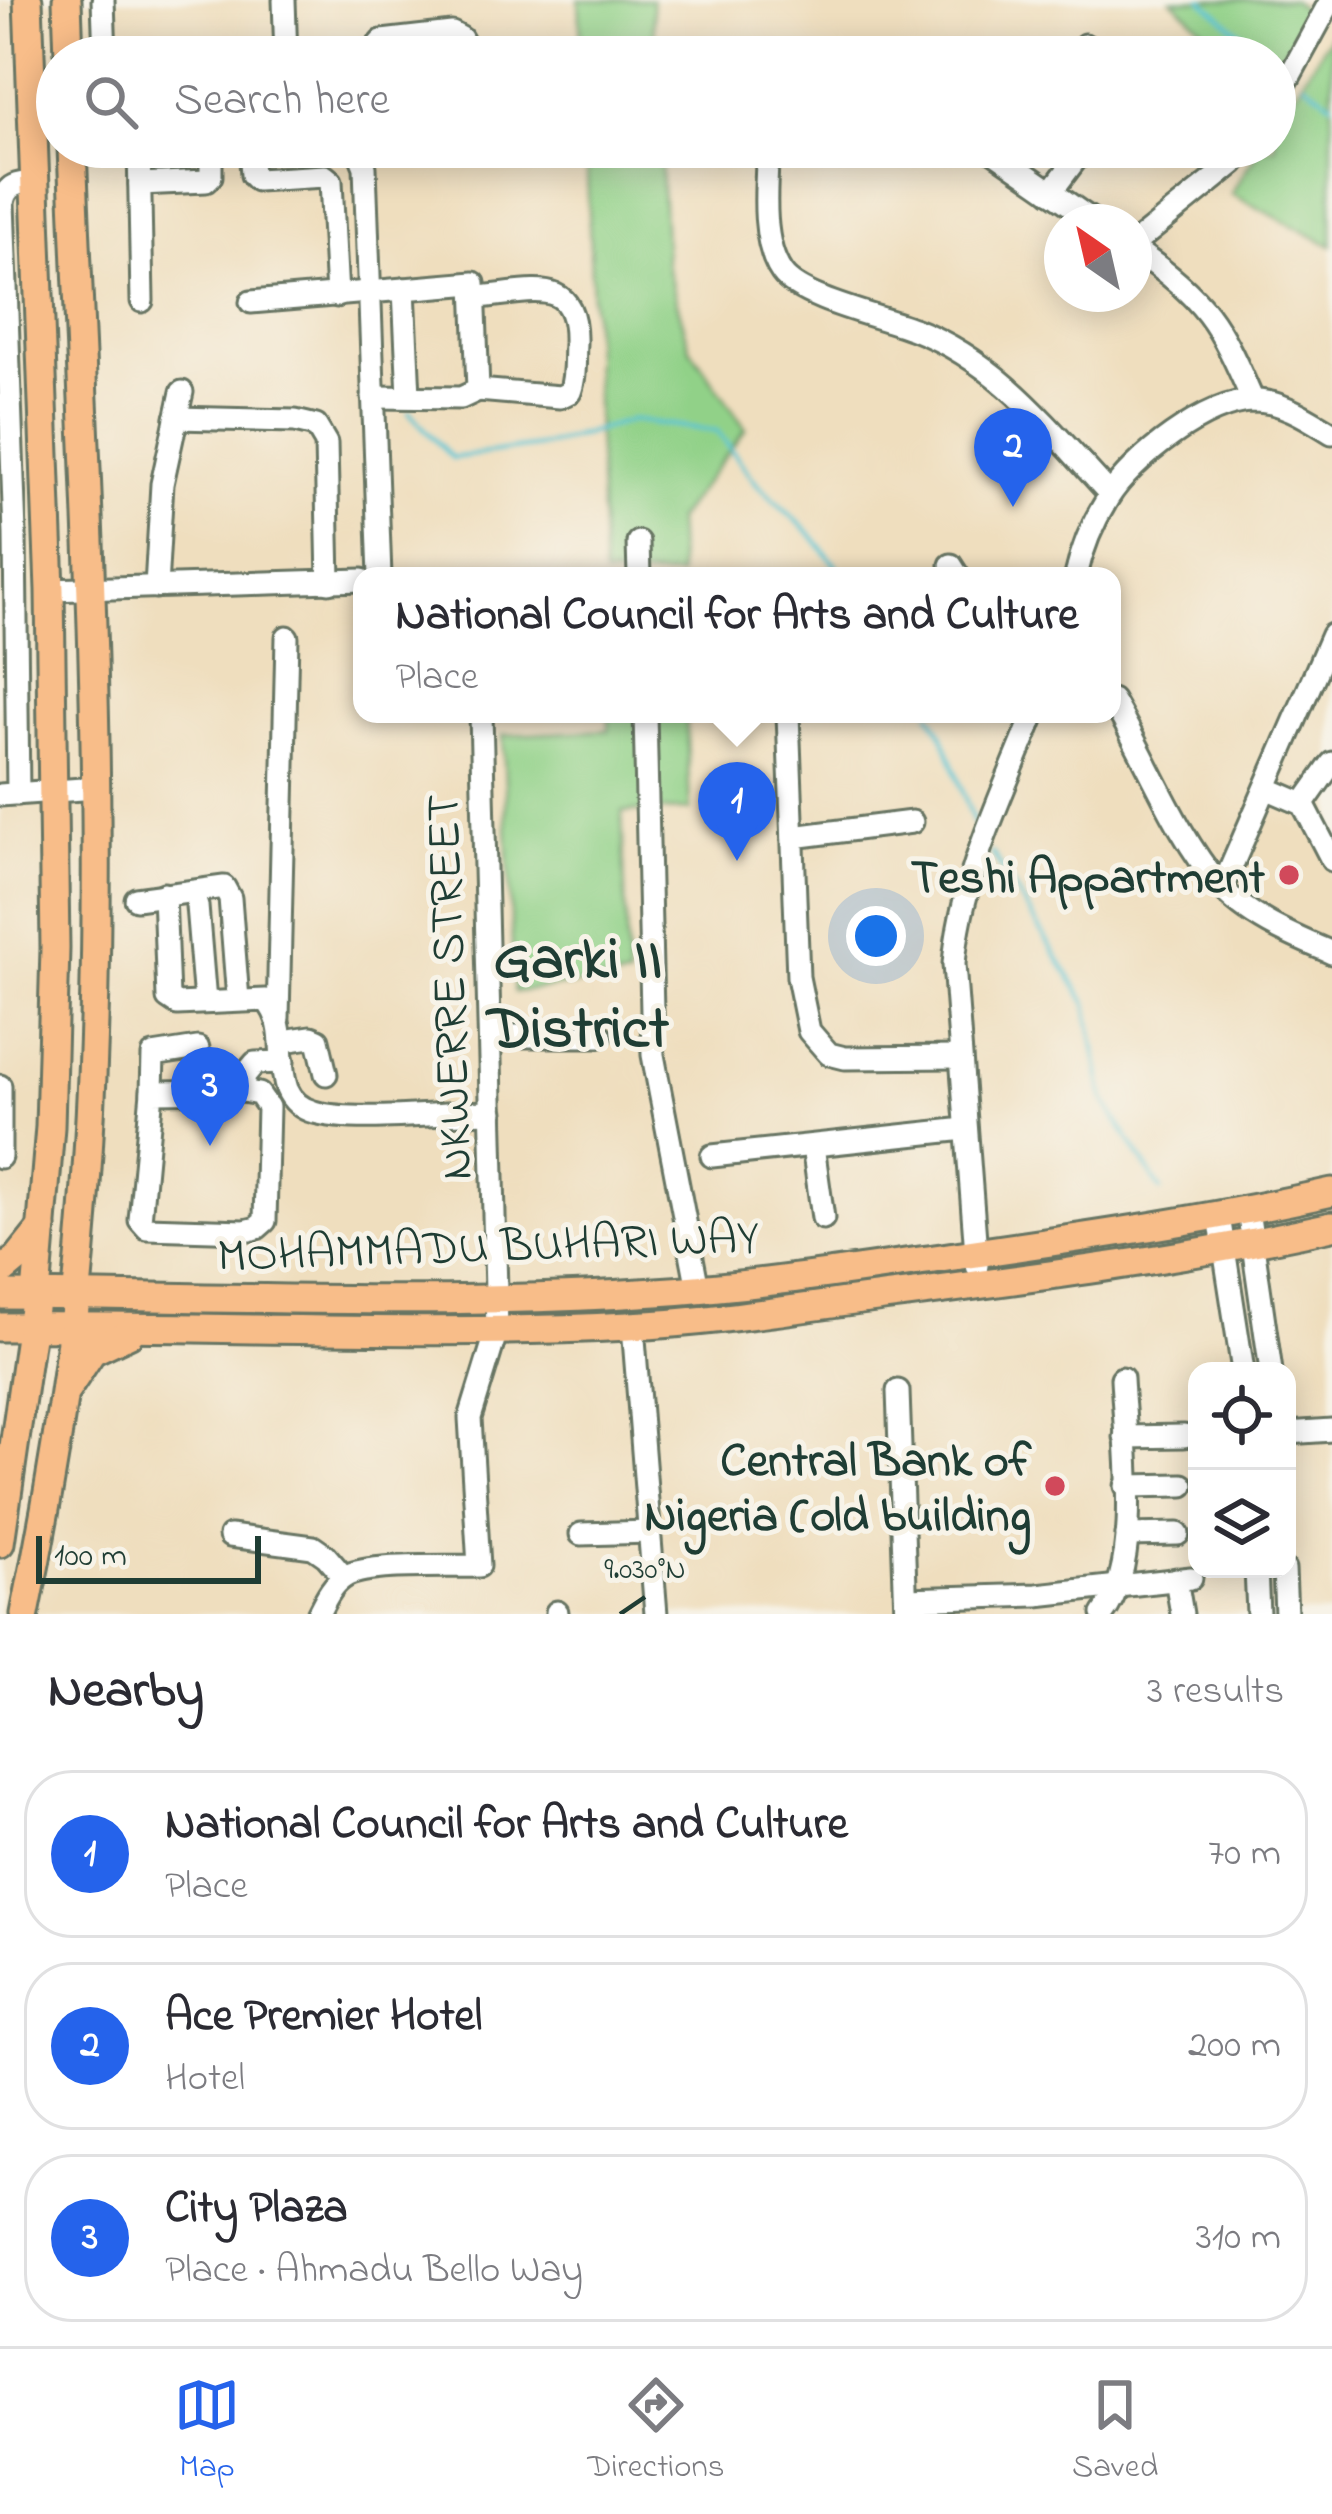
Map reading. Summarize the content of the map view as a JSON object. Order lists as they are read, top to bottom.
{
  "streets": {
    "main road": ["MOHAMMADU BUHARI WAY"],
    "street": ["NKWERRE STREET"]
  },
  "crossings": [
    ["NKWERRE STREET", "MOHAMMADU BUHARI WAY"]
  ],
  "districts": ["Garki II District"],
  "places": ["Teshi Appartment", "Central Bank of Nigeria (old building"],
  "scale_bar": "100 m",
  "north": "top left",
  "page": {
    "search": "Search here",
    "pins": ["2", "1", "3"],
    "popup": ["National Council for Arts and Culture", "Place"],
    "scale": "100 m",
    "heading": ["Nearby", "3 results"],
    "list": [
      {
        "mark": "1",
        "name": "National Council for Arts and Culture",
        "note": "Place",
        "value": "70 m"
      },
      {
        "mark": "2",
        "name": "Ace Premier Hotel",
        "note": "Hotel",
        "value": "200 m"
      },
      {
        "mark": "3",
        "name": "City Plaza",
        "note": "Place · Ahmadu Bello Way",
        "value": "310 m"
      }
    ],
    "nav": ["Map", "Directions", "Saved"]
  },
  "coordinates": ["9.030°N"]
}
